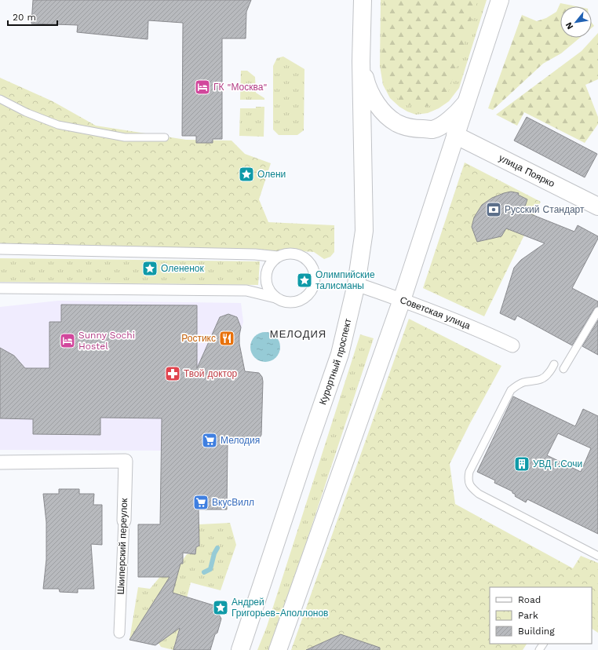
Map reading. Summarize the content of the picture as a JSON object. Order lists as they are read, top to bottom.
{
  "streets": {
    "main road": ["улица Поярко", "Курортный проспект"],
    "street": ["Советская улица", "Шкиперский переулок"]
  },
  "crossings": [
    ["улица Поярко", "Курортный проспект"],
    ["Советская улица", "Курортный проспект"]
  ],
  "districts": ["МЕЛОДИЯ"],
  "places": {
    "hotel": ["ГК \"Москва\"", "Sunny Sochi Hostel"],
    "place": [
      "Олени",
      "Олененок",
      "Олимпийские талисманы",
      "Андрей Григорьев-Аполлонов"
    ],
    "bank": ["Русский Стандарт"],
    "restaurant": ["Ростикс"],
    "pharmacy": ["Твой доктор"],
    "supermarket": ["Мелодия", "ВкусВилл"],
    "building": ["УВД г.Сочи"]
  },
  "legend": ["Road", "Park", "Building"],
  "scale_bar": "20 m",
  "north": "bottom left"
}
